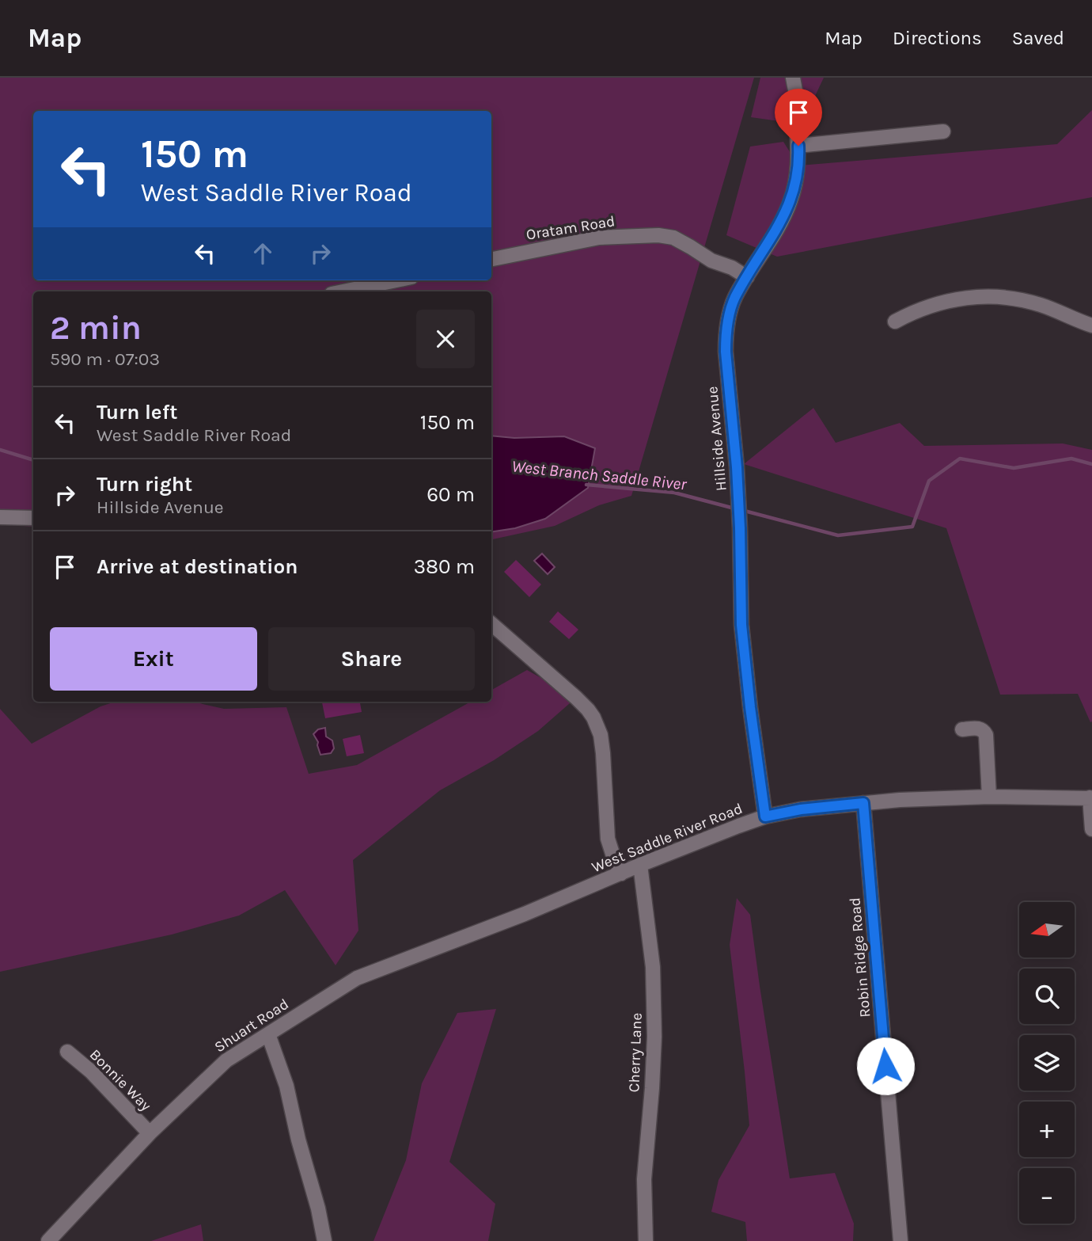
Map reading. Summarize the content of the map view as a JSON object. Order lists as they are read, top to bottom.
{
  "streets": {
    "street": [
      "Oratam Road",
      "Hillside Avenue",
      "West Saddle River Road",
      "Robin Ridge Road",
      "Shuart Road",
      "Cherry Lane",
      "Bonnie Way"
    ]
  },
  "crossings": [
    ["Oratam Road", "Hillside Avenue"],
    ["Hillside Avenue", "West Saddle River Road"],
    ["West Saddle River Road", "Robin Ridge Road"],
    ["West Saddle River Road", "Shuart Road"],
    ["West Saddle River Road", "Cherry Lane"],
    ["Shuart Road", "Bonnie Way"]
  ],
  "water": ["West Branch Saddle River"],
  "north": "left",
  "page": {
    "header": "Map",
    "nav": ["Map", "Directions", "Saved"],
    "turn": ["150 m", "West Saddle River Road"],
    "heading": ["2 min", "590 m · 07:03"],
    "list": [
      {
        "name": "Turn left",
        "note": "West Saddle River Road",
        "value": "150 m"
      },
      {
        "name": "Turn right",
        "note": "Hillside Avenue",
        "value": "60 m"
      },
      {
        "name": "Arrive at destination",
        "value": "380 m"
      }
    ],
    "buttons": ["Exit", "Share"],
    "map_buttons": ["+", "−"]
  }
}
